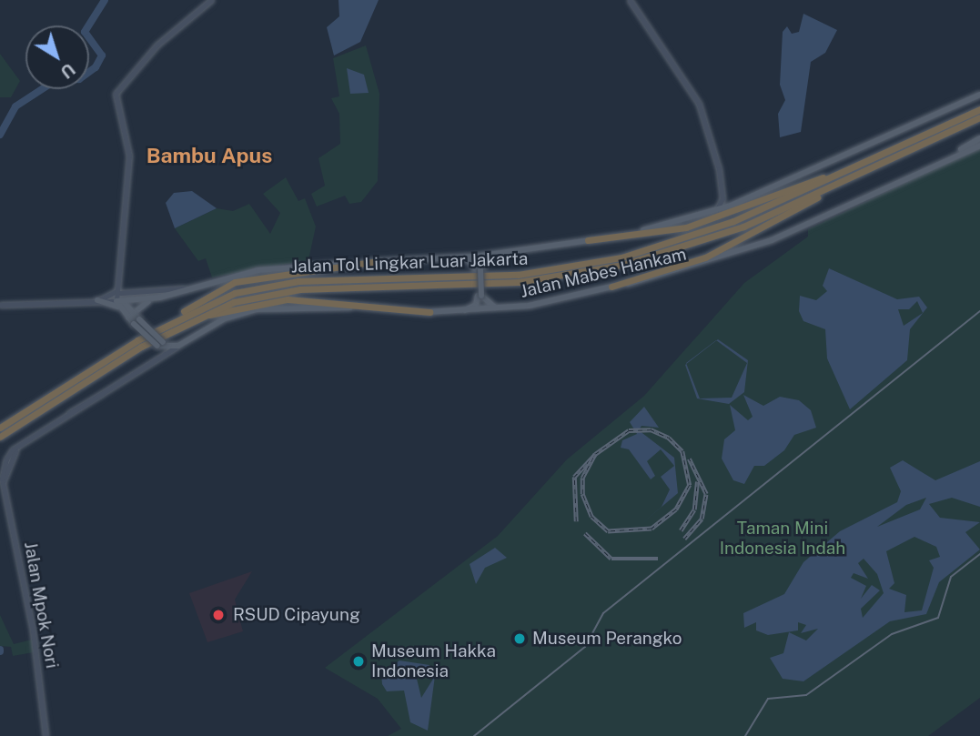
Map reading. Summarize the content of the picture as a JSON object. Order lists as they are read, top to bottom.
{
  "streets": {
    "highway": ["Jalan Tol Lingkar Luar Jakarta"],
    "main road": ["Jalan Mabes Hankam", "Jalan Mpok Nori"]
  },
  "districts": ["Bambu Apus"],
  "parks": ["Taman Mini Indonesia Indah"],
  "places": ["RSUD Cipayung", "Museum Perangko", "Museum Hakka Indonesia"],
  "north": "bottom right"
}
